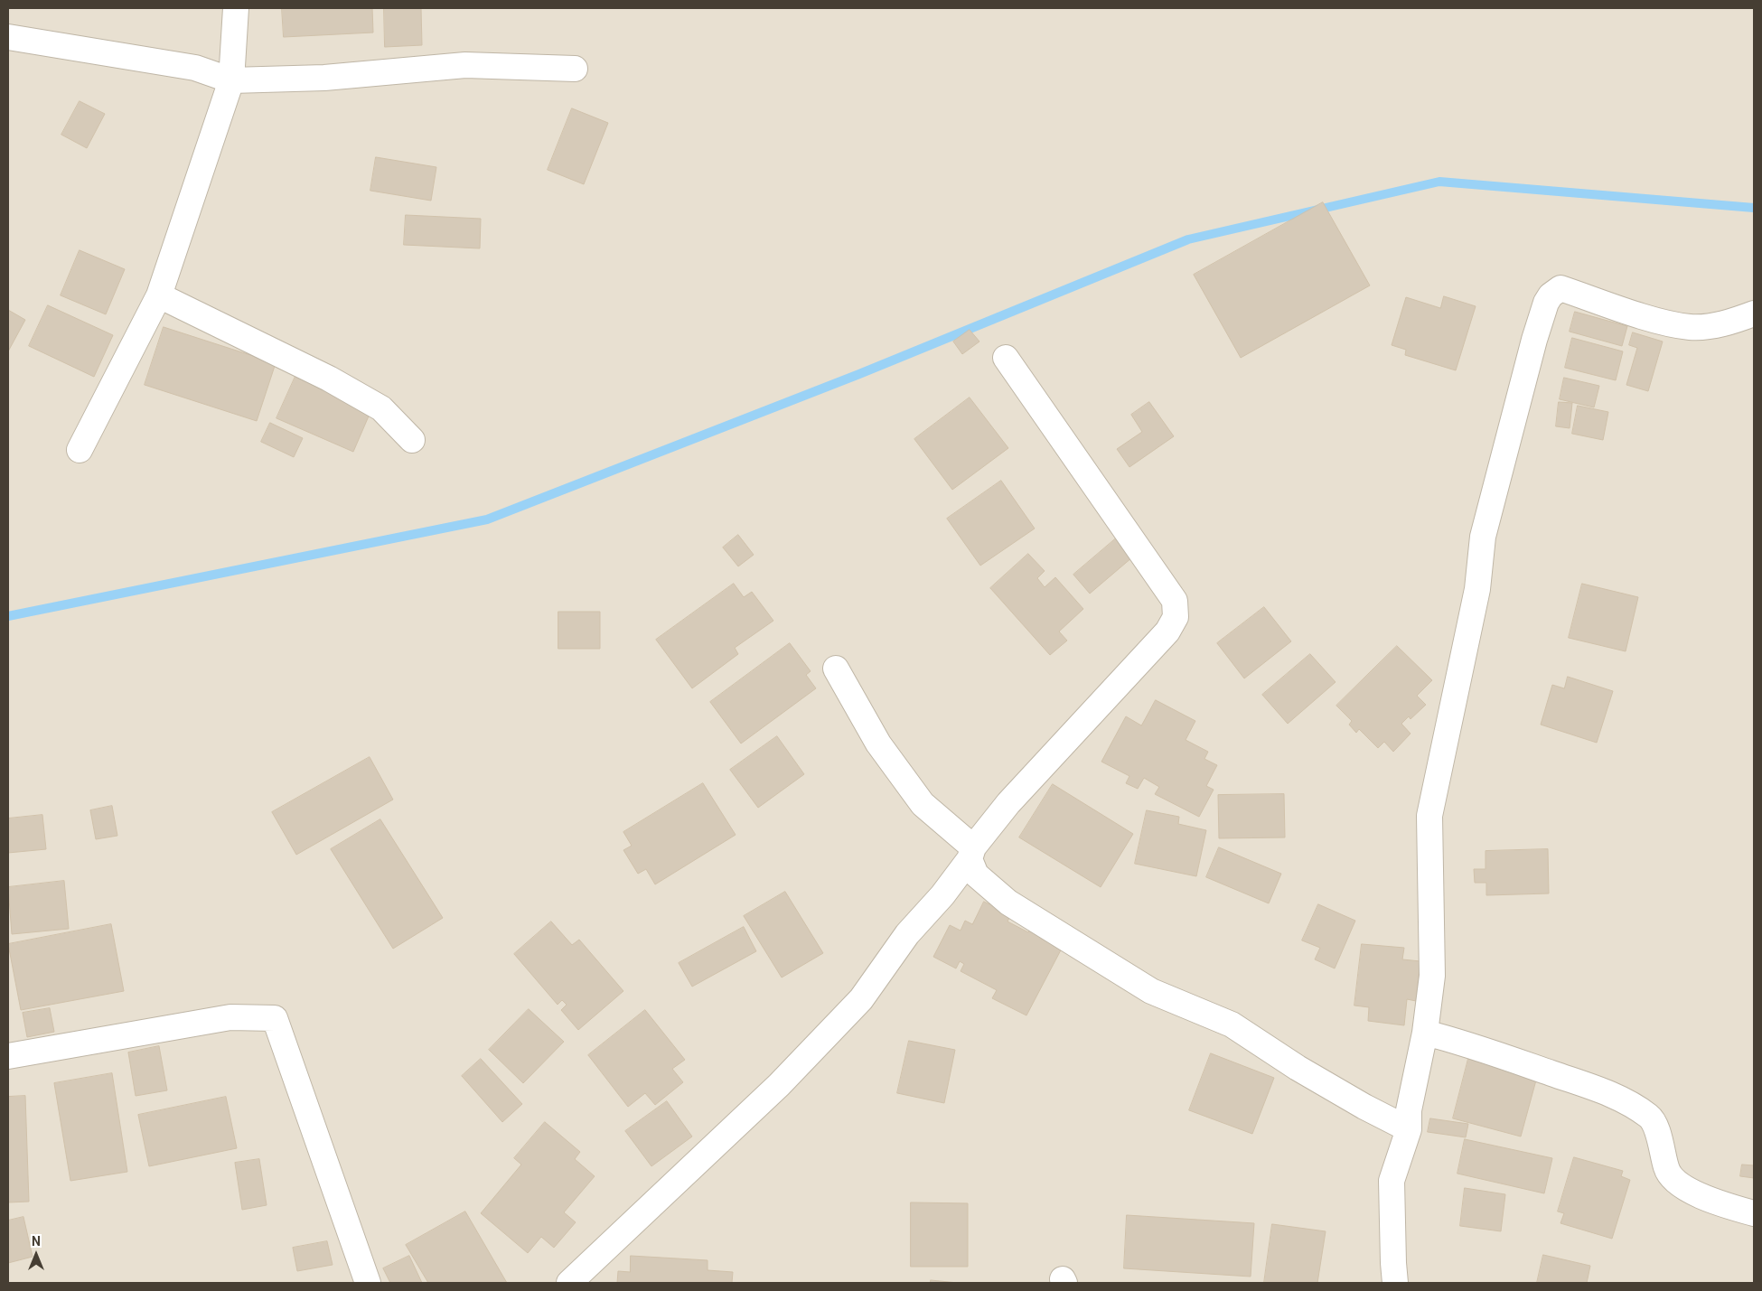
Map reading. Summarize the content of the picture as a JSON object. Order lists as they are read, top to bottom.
{
  "north": "top"
}
